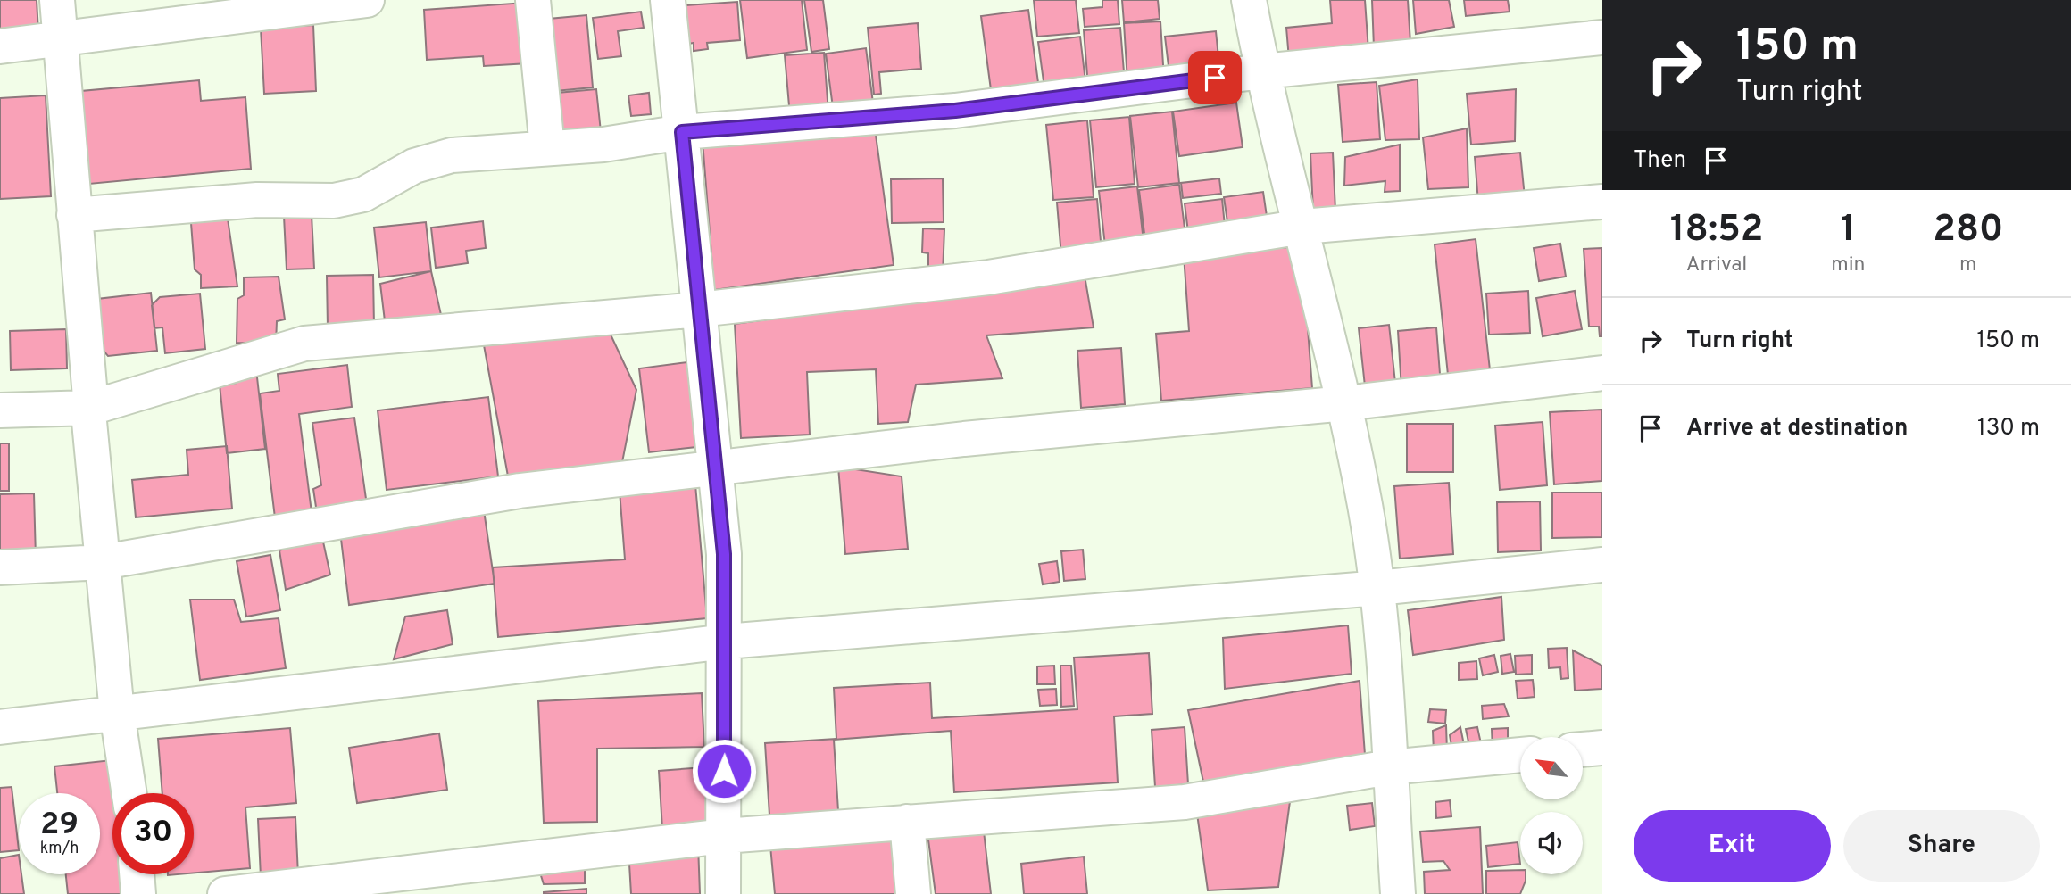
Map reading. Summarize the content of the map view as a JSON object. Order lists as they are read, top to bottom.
{
  "north": "top left",
  "page": {
    "turn": ["150 m", "Turn right"],
    "then": "Then",
    "eta": [
      "18:52",
      "Arrival",
      "1",
      "min",
      "280",
      "m"
    ],
    "list": [
      {
        "name": "Turn right",
        "value": "150 m"
      },
      {
        "name": "Arrive at destination",
        "value": "130 m"
      }
    ],
    "speed": "29 km/h",
    "limit": "30",
    "buttons": ["Exit", "Share"]
  }
}
